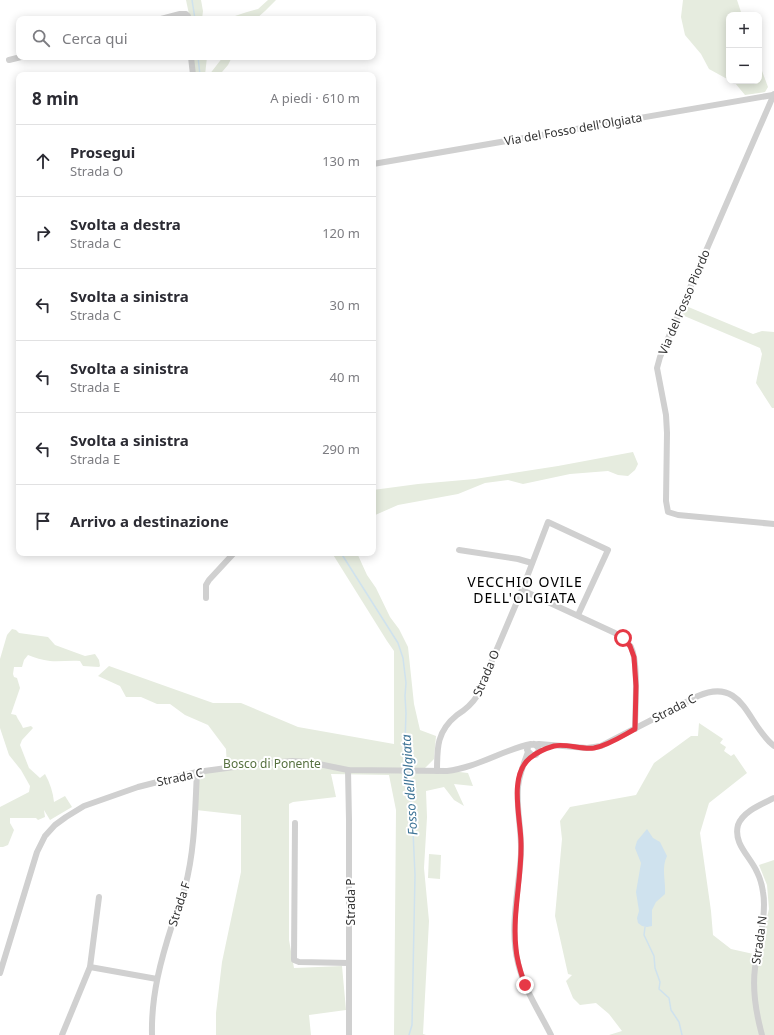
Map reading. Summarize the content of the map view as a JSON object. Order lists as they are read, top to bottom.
{
  "streets": {
    "street": [
      "Via del Fosso dell'Olgiata",
      "Via del Fosso Piordo",
      "Strada O",
      "Strada C",
      "Strada P",
      "Strada F",
      "Strada N"
    ]
  },
  "crossings": [
    ["Via del Fosso dell'Olgiata", "Via del Fosso Piordo"],
    ["Strada O", "Strada C"],
    ["Strada C", "Strada P"],
    ["Strada C", "Strada F"]
  ],
  "districts": ["VECCHIO OVILE DELL'OLGIATA"],
  "water": ["Fosso dell’Olgiata"],
  "parks": ["Bosco di Ponente"],
  "page": {
    "map_buttons": ["+", "−"],
    "search": "Cerca qui",
    "heading": ["8 min", "A piedi · 610 m"],
    "list": [
      ["Prosegui", "Strada O", "130 m"],
      ["Svolta a destra", "Strada C", "120 m"],
      ["Svolta a sinistra", "Strada C", "30 m"],
      ["Svolta a sinistra", "Strada E", "40 m"],
      ["Svolta a sinistra", "Strada E", "290 m"],
      "Arrivo a destinazione"
    ]
  }
}
